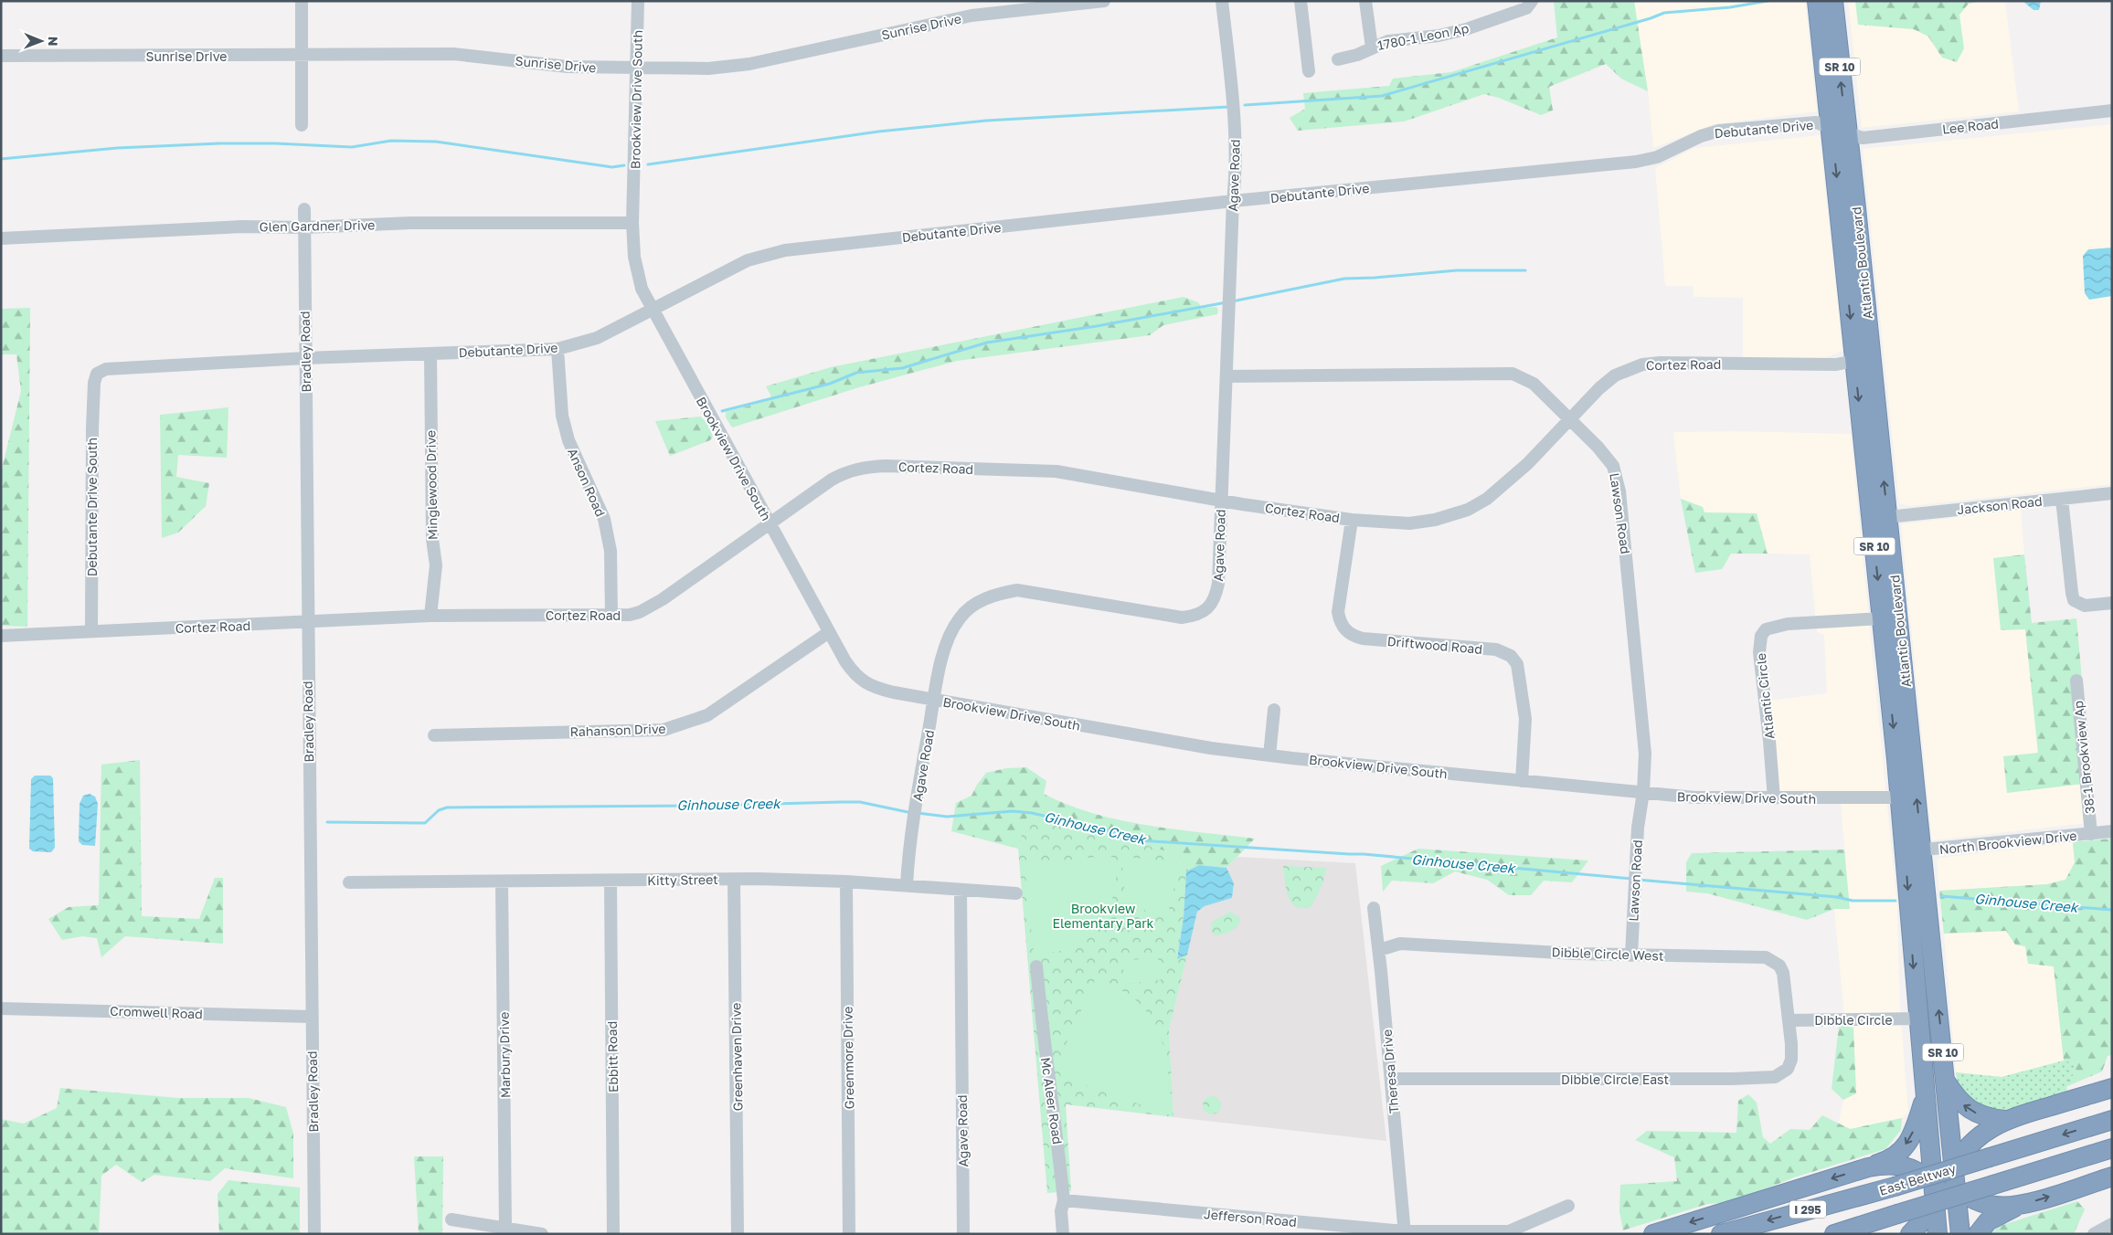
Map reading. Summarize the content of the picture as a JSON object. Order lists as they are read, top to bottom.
{
  "streets": {
    "highway": [
      "SR 10",
      "Atlantic Boulevard",
      "East Beltway",
      "I 295"
    ],
    "street": [
      "Sunrise Drive",
      "1780-1 Leon Ap",
      "Brookview Drive South",
      "Lee Road",
      "Debutante Drive",
      "Agave Road",
      "Glen Gardner Drive",
      "Bradley Road",
      "Cortez Road",
      "Anson Road",
      "Minglewood Drive",
      "Jackson Road",
      "Debutante Drive South",
      "Lawson Road",
      "Driftwood Road",
      "Atlantic Circle",
      "Rahanson Drive",
      "38-1 Brookview Ap",
      "North Brookview Drive",
      "Kitty Street",
      "Dibble Circle West",
      "Cromwell Road",
      "Dibble Circle",
      "Marbury Drive",
      "Ebbitt Road",
      "Greenhaven Drive",
      "Greenmore Drive",
      "Theresa Drive",
      "Dibble Circle East",
      "Mc Aleer Road",
      "Jefferson Road"
    ]
  },
  "crossings": [
    ["Sunrise Drive", "Brookview Drive South"],
    ["Brookview Drive South", "Debutante Drive"],
    ["Brookview Drive South", "Agave Road"],
    ["Brookview Drive South", "Glen Gardner Drive"],
    ["Brookview Drive South", "Atlantic Boulevard"],
    ["Brookview Drive South", "Cortez Road"],
    ["Brookview Drive South", "Lawson Road"],
    ["Brookview Drive South", "Driftwood Road"],
    ["Brookview Drive South", "Atlantic Circle"],
    ["Brookview Drive South", "Rahanson Drive"],
    ["Lee Road", "Debutante Drive"],
    ["Lee Road", "Atlantic Boulevard"],
    ["Debutante Drive", "Agave Road"],
    ["Debutante Drive", "Atlantic Boulevard"],
    ["Debutante Drive", "Bradley Road"],
    ["Debutante Drive", "Anson Road"],
    ["Debutante Drive", "Minglewood Drive"],
    ["Debutante Drive", "Debutante Drive South"],
    ["Agave Road", "Cortez Road"],
    ["Agave Road", "Lawson Road"],
    ["Agave Road", "Kitty Street"],
    ["Glen Gardner Drive", "Bradley Road"],
    ["Atlantic Boulevard", "Cortez Road"],
    ["Atlantic Boulevard", "Jackson Road"],
    ["Atlantic Boulevard", "Atlantic Circle"],
    ["Atlantic Boulevard", "North Brookview Drive"],
    ["Atlantic Boulevard", "Dibble Circle"],
    ["Bradley Road", "Cortez Road"],
    ["Bradley Road", "Cromwell Road"],
    ["Cortez Road", "Anson Road"],
    ["Cortez Road", "Minglewood Drive"],
    ["Cortez Road", "Debutante Drive South"],
    ["Cortez Road", "Lawson Road"],
    ["Cortez Road", "Driftwood Road"],
    ["Lawson Road", "Dibble Circle West"],
    ["38-1 Brookview Ap", "North Brookview Drive"],
    ["Kitty Street", "Marbury Drive"],
    ["Kitty Street", "Ebbitt Road"],
    ["Kitty Street", "Greenhaven Drive"],
    ["Kitty Street", "Greenmore Drive"],
    ["Dibble Circle West", "Dibble Circle"],
    ["Dibble Circle West", "Theresa Drive"],
    ["Dibble Circle West", "Dibble Circle East"],
    ["Dibble Circle", "Dibble Circle East"],
    ["Theresa Drive", "Dibble Circle East"],
    ["Theresa Drive", "Jefferson Road"],
    ["Mc Aleer Road", "Jefferson Road"]
  ],
  "water": ["Ginhouse Creek"],
  "parks": ["Brookview Elementary Park"],
  "north": "right"
}
